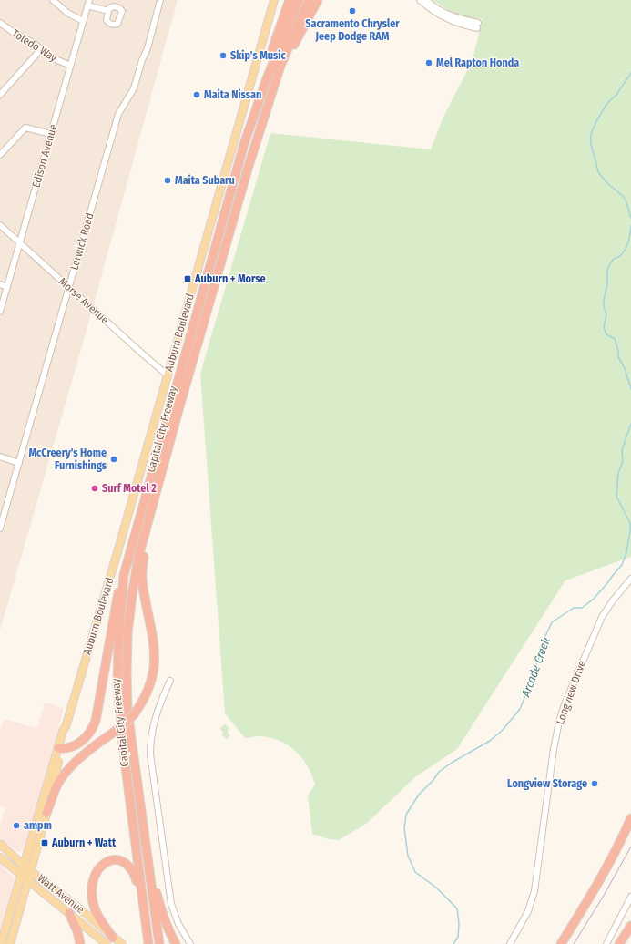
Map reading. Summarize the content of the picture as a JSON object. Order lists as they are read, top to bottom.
{
  "streets": {
    "highway": ["Capital City Freeway"],
    "main road": ["Auburn Boulevard", "Watt Avenue"],
    "street": [
      "Toledo Way",
      "Edison Avenue",
      "Lerwick Road",
      "Morse Avenue",
      "Longview Drive"
    ]
  },
  "crossings": [
    ["Toledo Way", "Edison Avenue"],
    ["Edison Avenue", "Morse Avenue"],
    ["Lerwick Road", "Morse Avenue"],
    ["Morse Avenue", "Auburn Boulevard"],
    ["Auburn Boulevard", "Watt Avenue"]
  ],
  "water": ["Arcade Creek"],
  "places": {
    "other": [
      "Sacramento Chrysler Jeep Dodge RAM",
      "Skip's Music",
      "Mel Rapton Honda",
      "Maita Nissan",
      "Maita Subaru",
      "McCreery's Home Furnishings",
      "Surf Motel 2",
      "Longview Storage",
      "ampm"
    ],
    "transit": ["Auburn + Morse", "Auburn + Watt"]
  }
}
